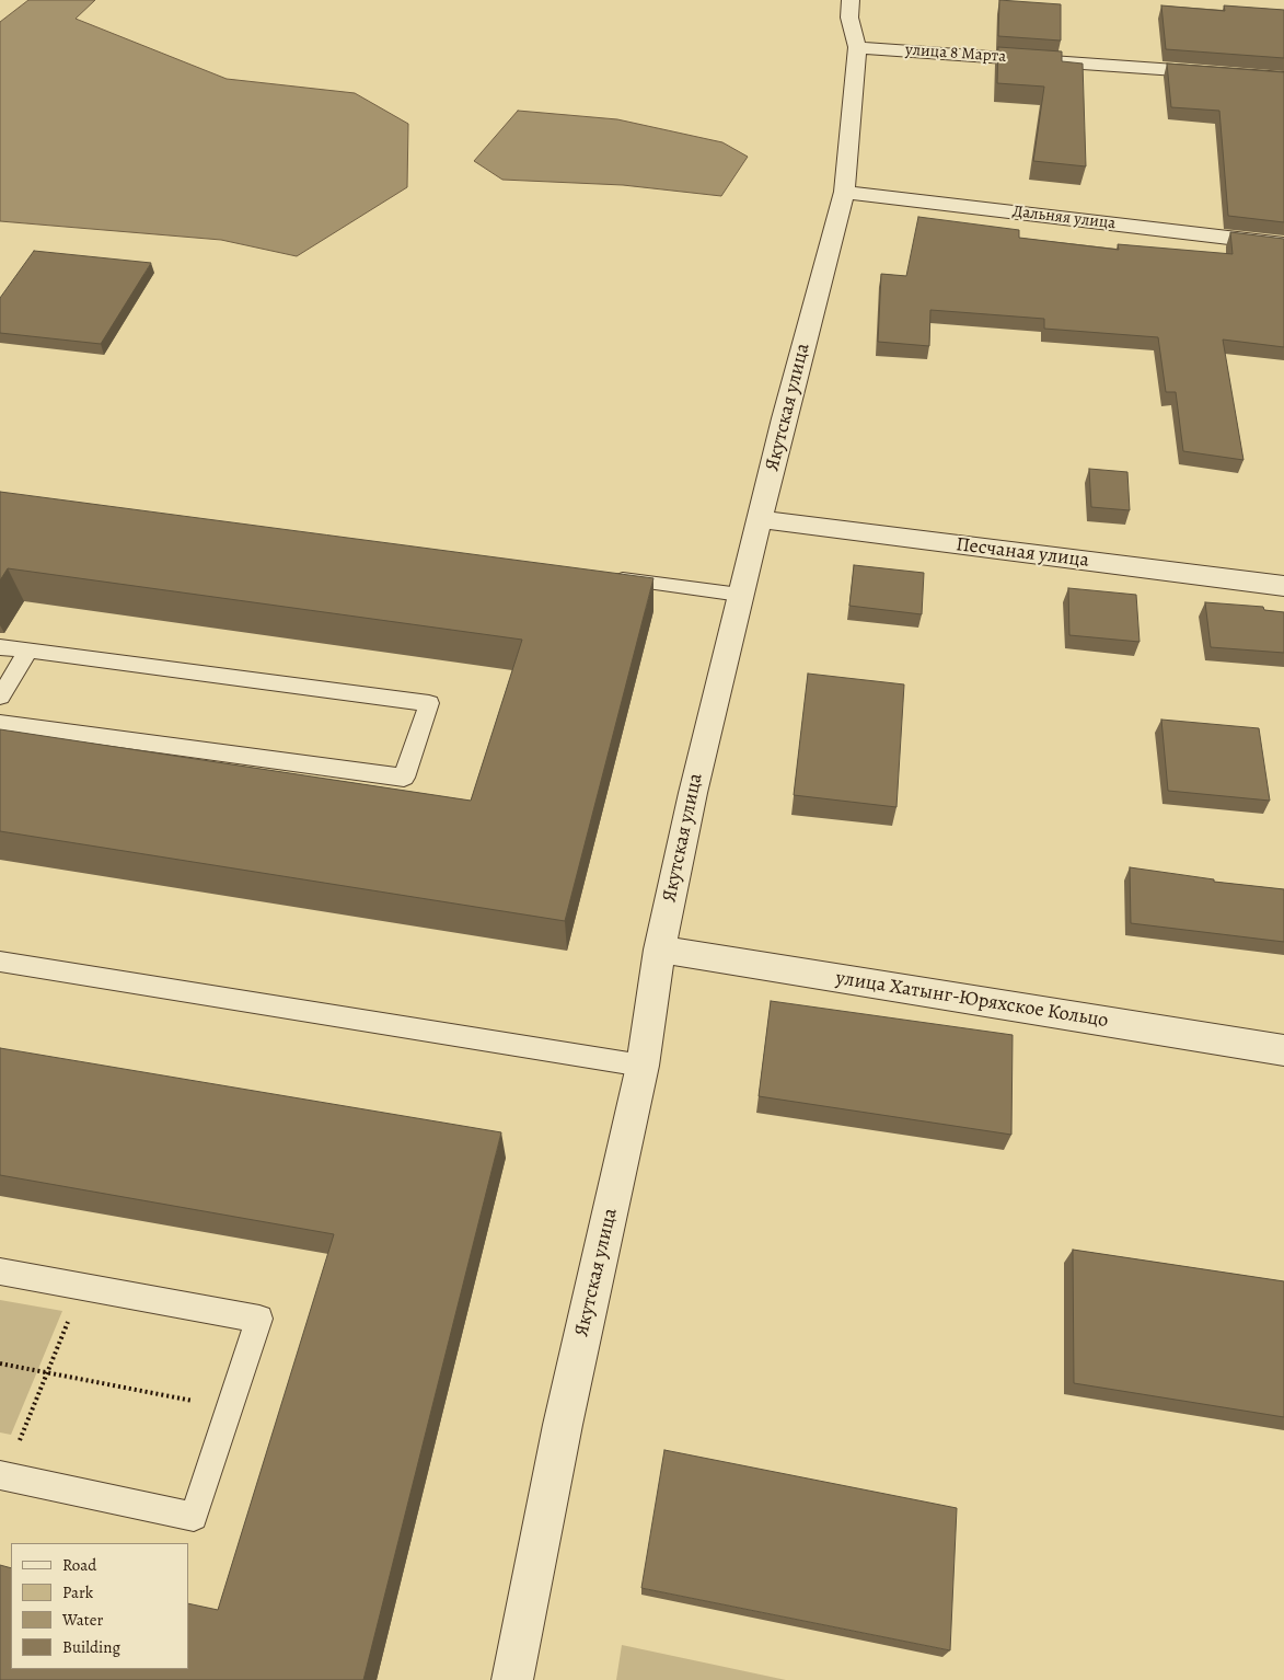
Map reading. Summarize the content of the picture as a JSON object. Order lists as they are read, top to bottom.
{
  "streets": {
    "street": [
      "улица 8 Марта",
      "Дальняя улица",
      "Якутская улица",
      "Песчаная улица",
      "улица Хатынг-Юряхское Кольцо"
    ]
  },
  "crossings": [
    ["улица 8 Марта", "Якутская улица"],
    ["Дальняя улица", "Якутская улица"],
    ["Якутская улица", "Песчаная улица"],
    ["Якутская улица", "улица Хатынг-Юряхское Кольцо"]
  ],
  "legend": [
    "Road",
    "Park",
    "Water",
    "Building"
  ]
}
